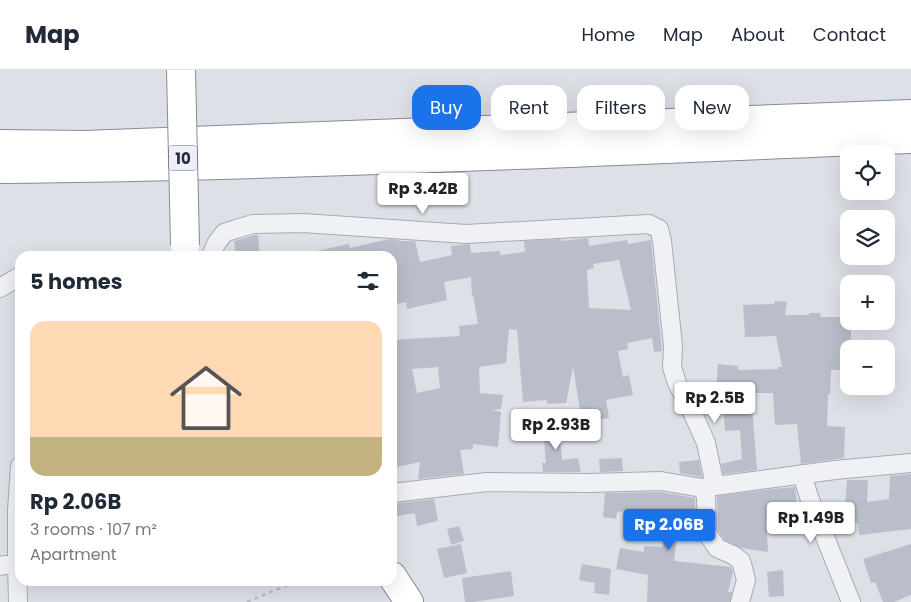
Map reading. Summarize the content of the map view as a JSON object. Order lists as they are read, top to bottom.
{
  "streets": {
    "highway": ["10"]
  },
  "page": {
    "header": "Map",
    "nav": [
      "Home",
      "Map",
      "About",
      "Contact"
    ],
    "chip": [
      "Buy",
      "Rent",
      "Filters",
      "New"
    ],
    "map_buttons": ["+", "−"],
    "price": [
      "Rp 3.42B",
      "Rp 2.5B",
      "Rp 2.93B",
      "Rp 1.49B",
      "Rp 2.06B"
    ],
    "heading": "5 homes",
    "list": [
      {
        "name": "Rp 2.06B",
        "note": "3 rooms · 107 m² · Apartment"
      }
    ]
  }
}
